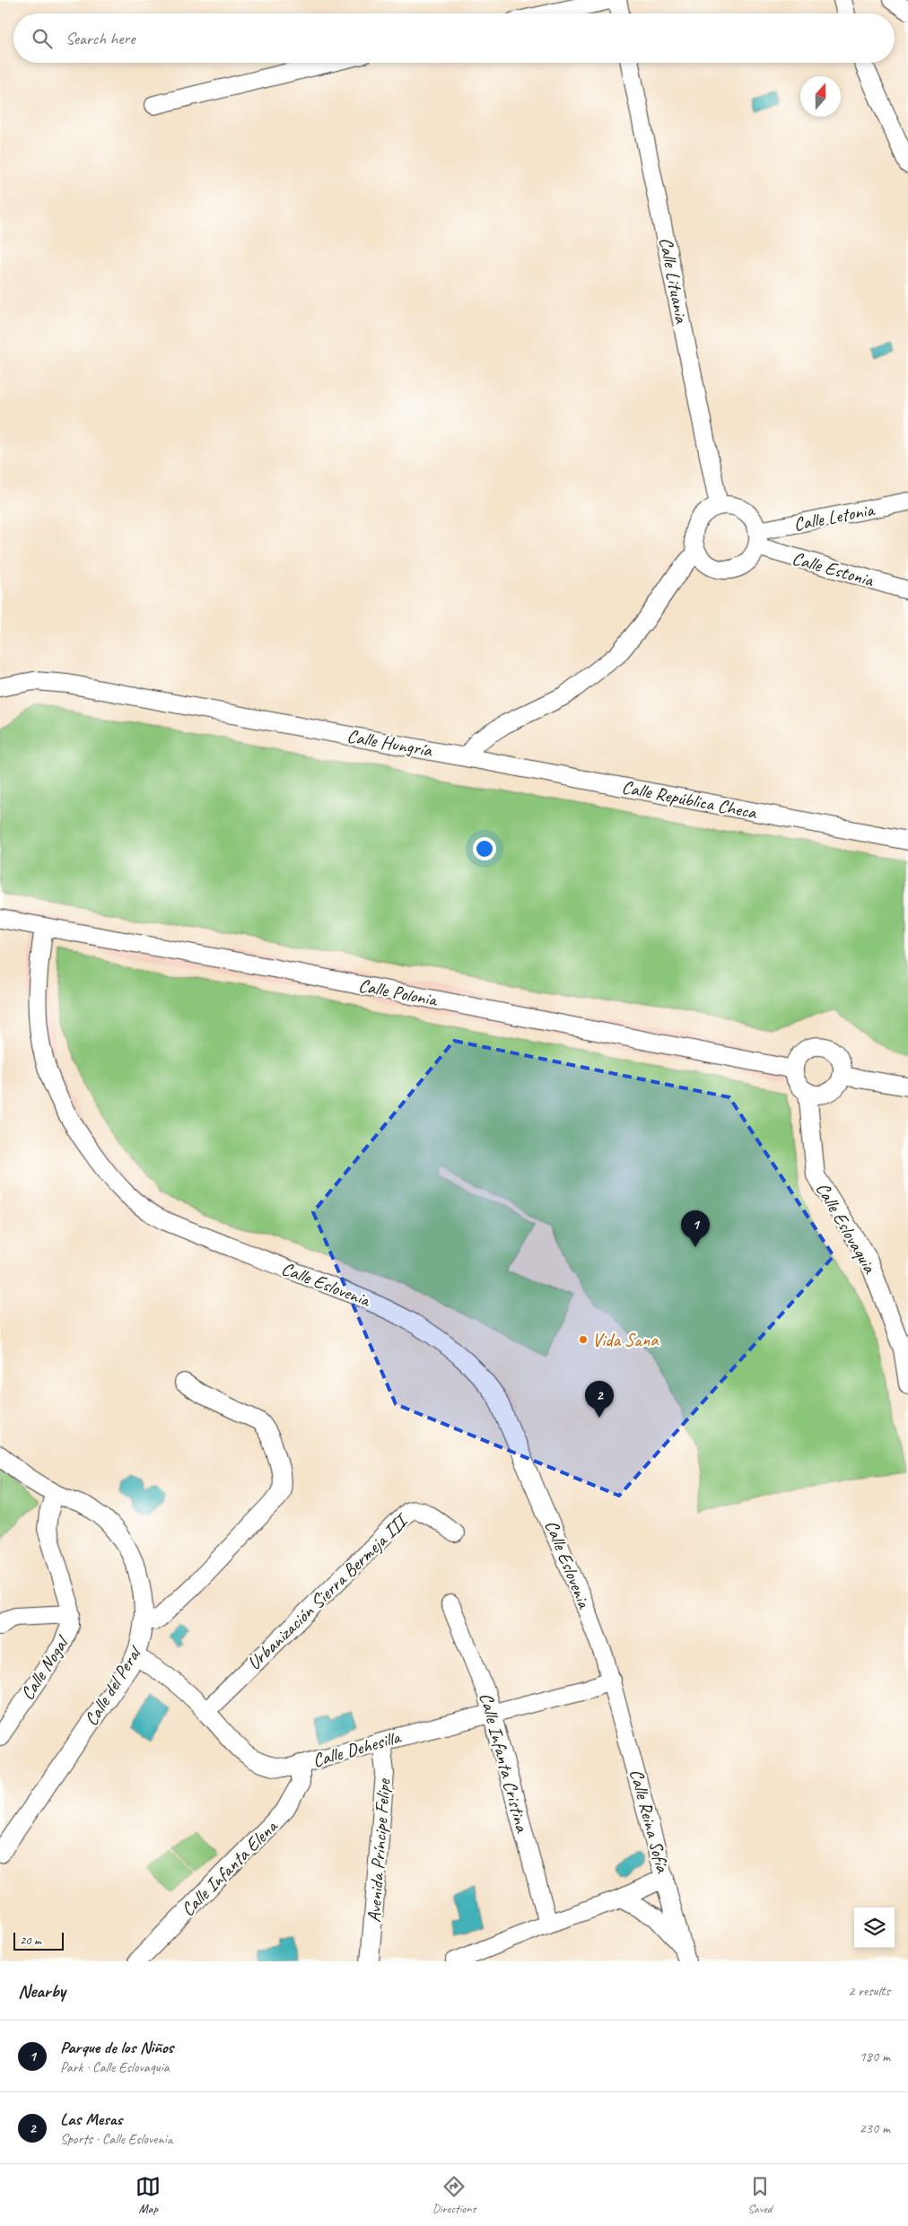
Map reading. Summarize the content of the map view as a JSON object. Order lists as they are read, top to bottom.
{
  "streets": {
    "street": [
      "Calle Lituania",
      "Calle Letonia",
      "Calle Estonia",
      "Calle Hungría",
      "Calle República Checa",
      "Calle Polonia",
      "Calle Eslovaquia",
      "Calle Eslovenia",
      "Urbanización Sierra Bermeja III",
      "Calle Nogal",
      "Calle del Peral",
      "Calle Dehesilla",
      "Calle Infanta Cristina",
      "Calle Reina Sofía",
      "Avenida Príncipe Felipe",
      "Calle Infanta Elena"
    ]
  },
  "crossings": [
    ["Calle Lituania", "Calle Letonia"],
    ["Calle Lituania", "Calle Estonia"],
    ["Calle Letonia", "Calle Estonia"],
    ["Calle Hungría", "Calle República Checa"],
    ["Calle Polonia", "Calle Eslovaquia"],
    ["Calle Polonia", "Calle Eslovenia"],
    ["Calle Eslovenia", "Calle Dehesilla"],
    ["Calle Eslovenia", "Calle Reina Sofía"],
    ["Urbanización Sierra Bermeja III", "Calle Dehesilla"],
    ["Calle Nogal", "Calle del Peral"],
    ["Calle del Peral", "Calle Dehesilla"],
    ["Calle Dehesilla", "Calle Infanta Cristina"],
    ["Calle Dehesilla", "Calle Reina Sofía"],
    ["Calle Dehesilla", "Avenida Príncipe Felipe"],
    ["Calle Dehesilla", "Calle Infanta Elena"]
  ],
  "places": ["Vida Sana"],
  "scale_bar": "20 m",
  "north": "top",
  "page": {
    "search": "Search here",
    "pins": ["1", "2"],
    "scale": "20 m",
    "heading": ["Nearby", "2 results"],
    "list": [
      {
        "mark": "1",
        "name": "Parque de los Niños",
        "note": "Park · Calle Eslovaquia",
        "value": "180 m"
      },
      {
        "mark": "2",
        "name": "Las Mesas",
        "note": "Sports · Calle Eslovenia",
        "value": "230 m"
      }
    ],
    "nav": ["Map", "Directions", "Saved"]
  }
}
